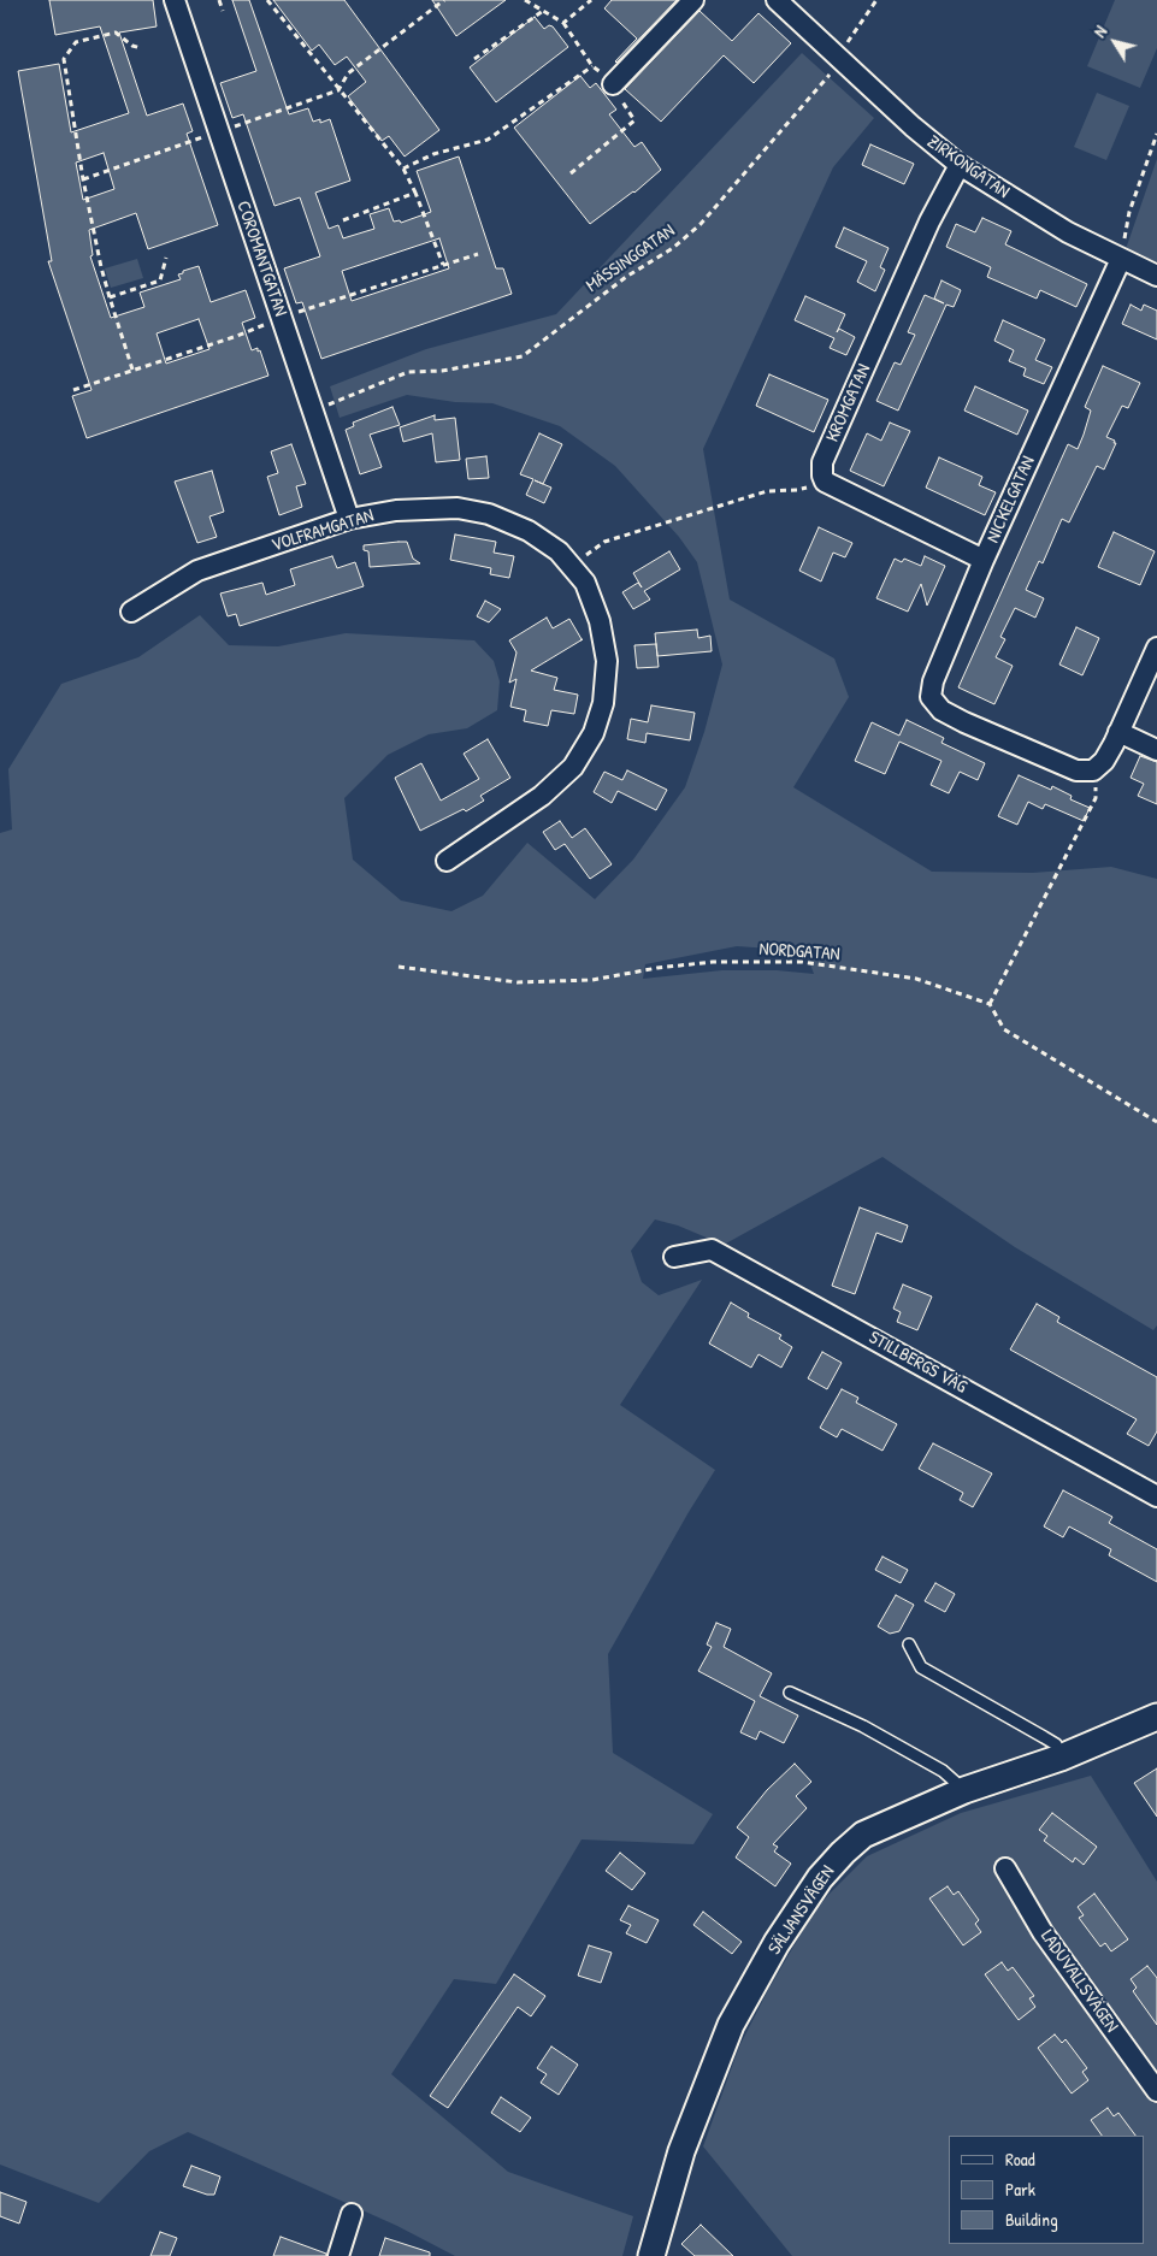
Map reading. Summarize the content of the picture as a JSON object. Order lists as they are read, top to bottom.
{
  "streets": {
    "street": [
      "ZIRKONGATAN",
      "COROMANTGATAN",
      "KROMGATAN",
      "NICKELGATAN",
      "VOLFRAMGATAN",
      "STILLBERGS VÄG",
      "SÄLJANSVÄGEN",
      "LADUVALLSVÄGEN"
    ],
    "path": ["MÄSSINGGATAN", "NORDGATAN"]
  },
  "crossings": [
    ["ZIRKONGATAN", "MÄSSINGGATAN"],
    ["ZIRKONGATAN", "KROMGATAN"],
    ["ZIRKONGATAN", "NICKELGATAN"],
    ["COROMANTGATAN", "MÄSSINGGATAN"],
    ["COROMANTGATAN", "VOLFRAMGATAN"]
  ],
  "legend": ["Road", "Park", "Building"],
  "north": "top left"
}
